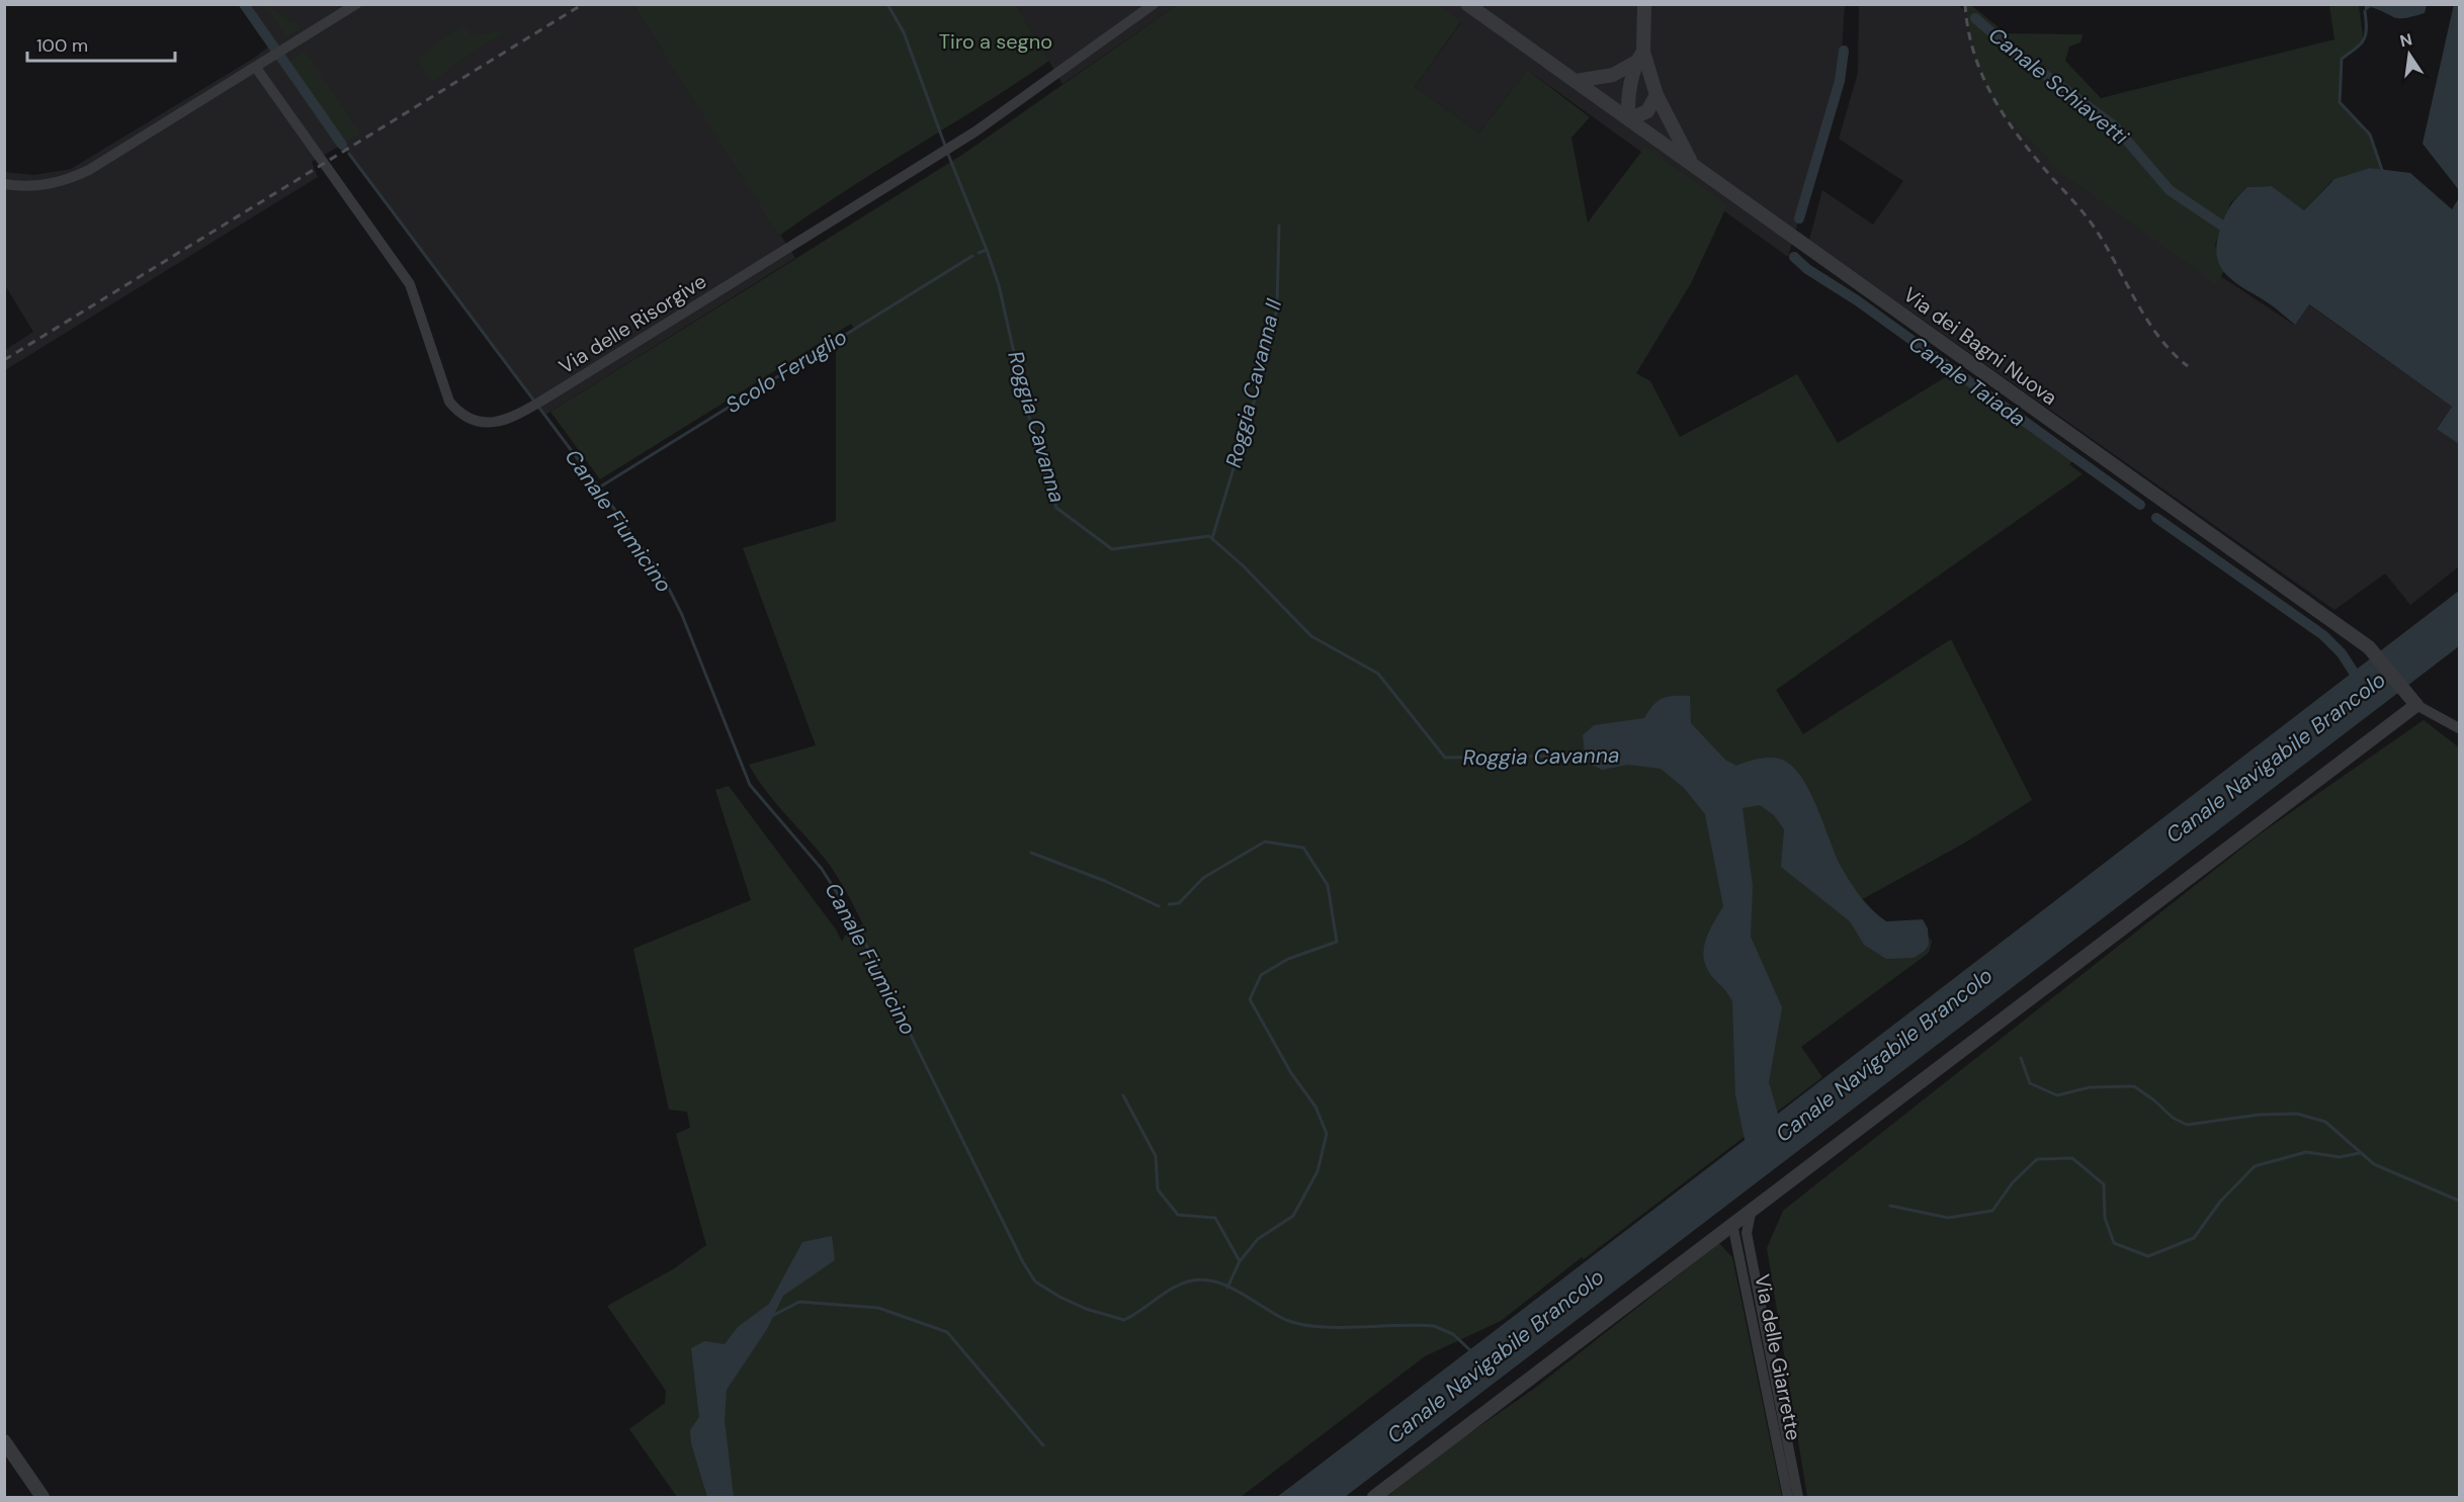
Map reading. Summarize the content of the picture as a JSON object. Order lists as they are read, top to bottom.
{
  "streets": {
    "street": ["Via delle Risorgive", "Via dei Bagni Nuova", "Via delle Giarrette"]
  },
  "water": [
    "Canale Schiavetti",
    "Scolo Feruglio",
    "Canale Taiada",
    "Roggia Cavanna II",
    "Roggia Cavanna",
    "Canale Fiumicino",
    "Canale Navigabile Brancolo"
  ],
  "parks": ["Tiro a segno"],
  "scale_bar": "100 m",
  "north": "top"
}
